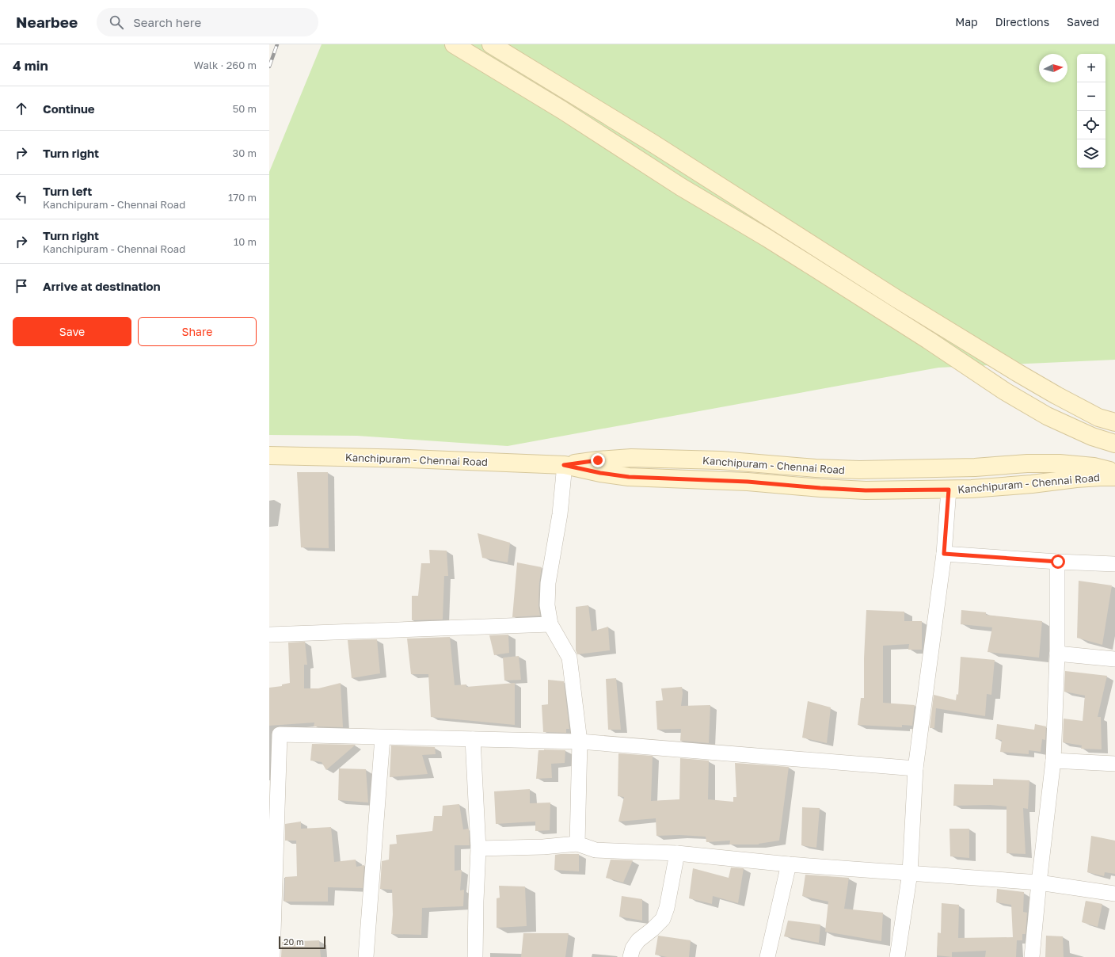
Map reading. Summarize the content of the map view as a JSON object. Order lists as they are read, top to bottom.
{
  "streets": {
    "main road": ["Kanchipuram - Chennai Road"]
  },
  "scale_bar": "20 m",
  "north": "right",
  "page": {
    "header": "Nearbee",
    "search": "Search here",
    "nav": ["Map", "Directions", "Saved"],
    "heading": ["4 min", "Walk · 260 m"],
    "map_buttons": ["+", "−"],
    "list": [
      ["Continue", "50 m"],
      ["Turn right", "30 m"],
      ["Turn left", "Kanchipuram - Chennai Road", "170 m"],
      ["Turn right", "Kanchipuram - Chennai Road", "10 m"],
      "Arrive at destination"
    ],
    "buttons": ["Save", "Share"],
    "scale": "20 m"
  }
}
